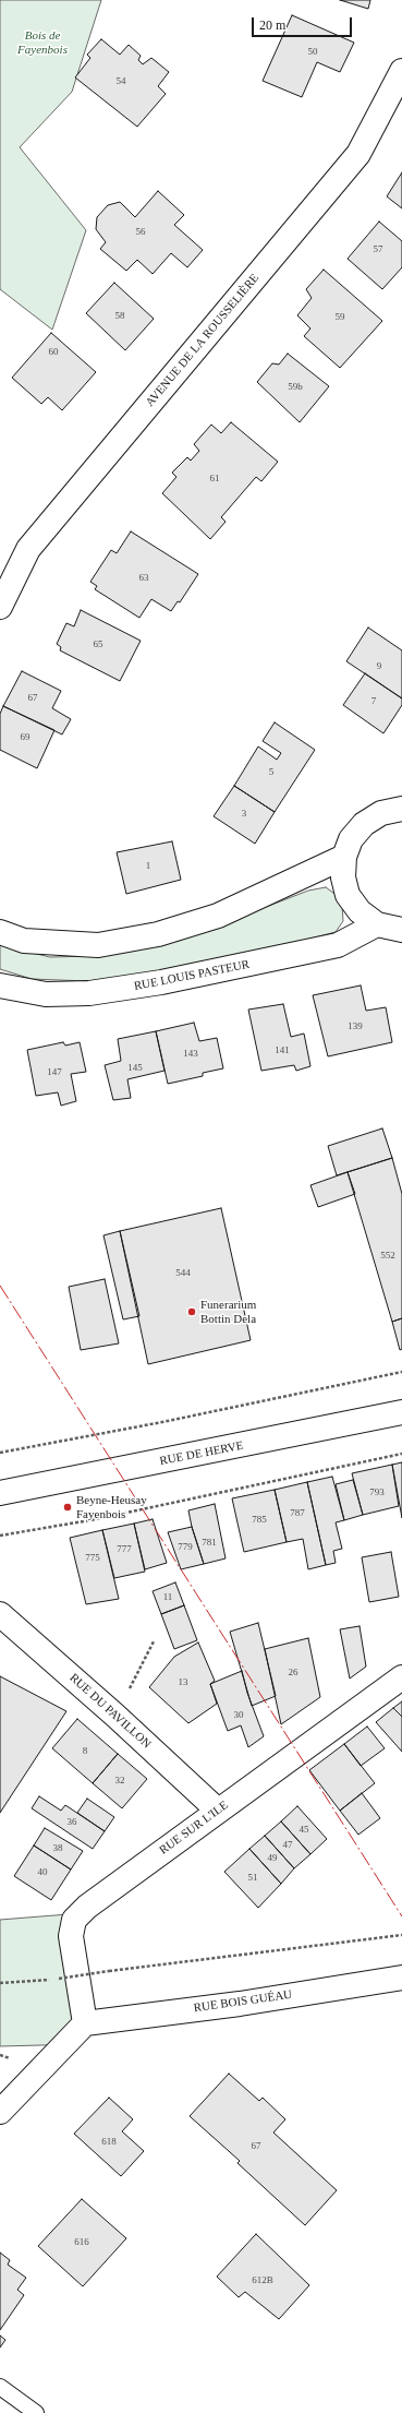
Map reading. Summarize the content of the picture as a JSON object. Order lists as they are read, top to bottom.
{
  "streets": {
    "street": [
      "AVENUE DE LA ROUSSELIÈRE",
      "RUE LOUIS PASTEUR",
      "RUE DE HERVE",
      "RUE DU PAVILLON",
      "RUE SUR L'ILE",
      "RUE BOIS GUÉAU"
    ]
  },
  "crossings": [
    ["RUE DU PAVILLON", "RUE SUR L'ILE"],
    ["RUE SUR L'ILE", "RUE BOIS GUÉAU"]
  ],
  "parks": ["Bois de Fayenbois"],
  "places": ["Funerarium Bottin Dela", "Beyne-Heusay Fayenbois"],
  "house_numbers": [
    "50",
    "54",
    "56",
    "57",
    "58",
    "59",
    "60",
    "59b",
    "61",
    "63",
    "65",
    "9",
    "67",
    "7",
    "69",
    "5",
    "3",
    "1",
    "139",
    "141",
    "143",
    "145",
    "147",
    "552",
    "544",
    "793",
    "787",
    "785",
    "781",
    "779",
    "777",
    "775",
    "11",
    "26",
    "13",
    "30",
    "8",
    "32",
    "36",
    "45",
    "47",
    "38",
    "49",
    "40",
    "51",
    "618",
    "67",
    "616",
    "612B"
  ],
  "scale_bar": "20 m"
}
